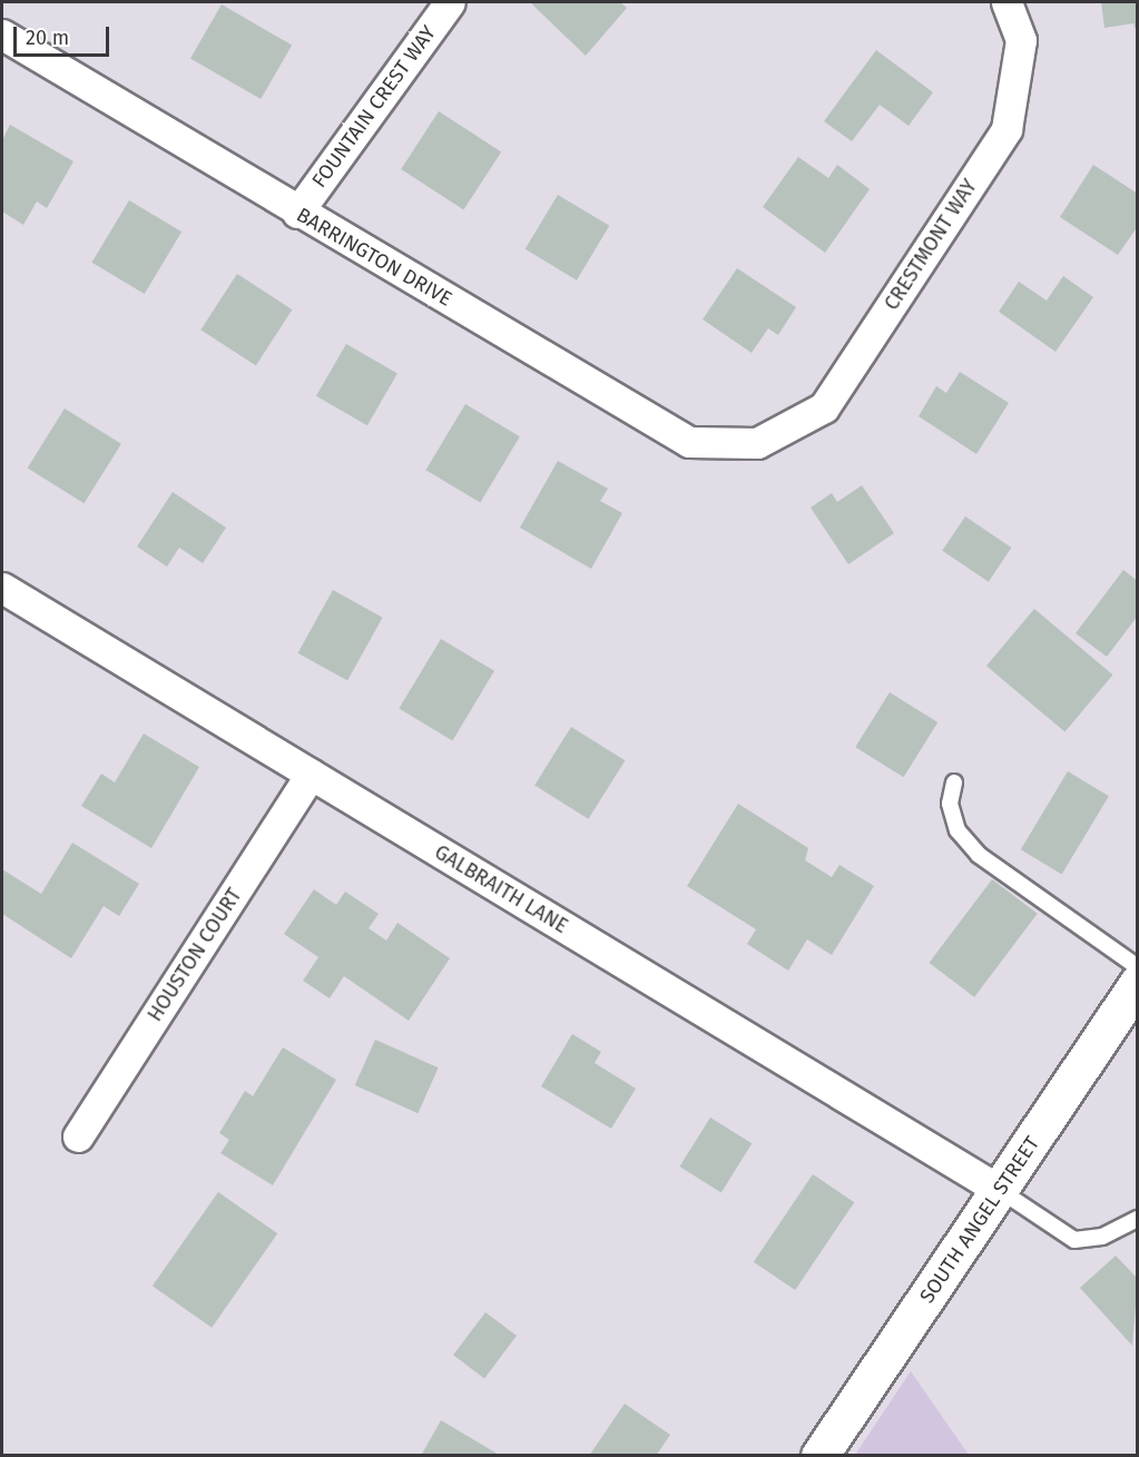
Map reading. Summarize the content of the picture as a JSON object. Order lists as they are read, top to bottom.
{
  "streets": {
    "street": [
      "FOUNTAIN CREST WAY",
      "CRESTMONT WAY",
      "BARRINGTON DRIVE",
      "GALBRAITH LANE",
      "HOUSTON COURT",
      "SOUTH ANGEL STREET"
    ]
  },
  "crossings": [
    ["FOUNTAIN CREST WAY", "BARRINGTON DRIVE"],
    ["CRESTMONT WAY", "BARRINGTON DRIVE"],
    ["GALBRAITH LANE", "HOUSTON COURT"],
    ["GALBRAITH LANE", "SOUTH ANGEL STREET"]
  ],
  "scale_bar": "20 m"
}
